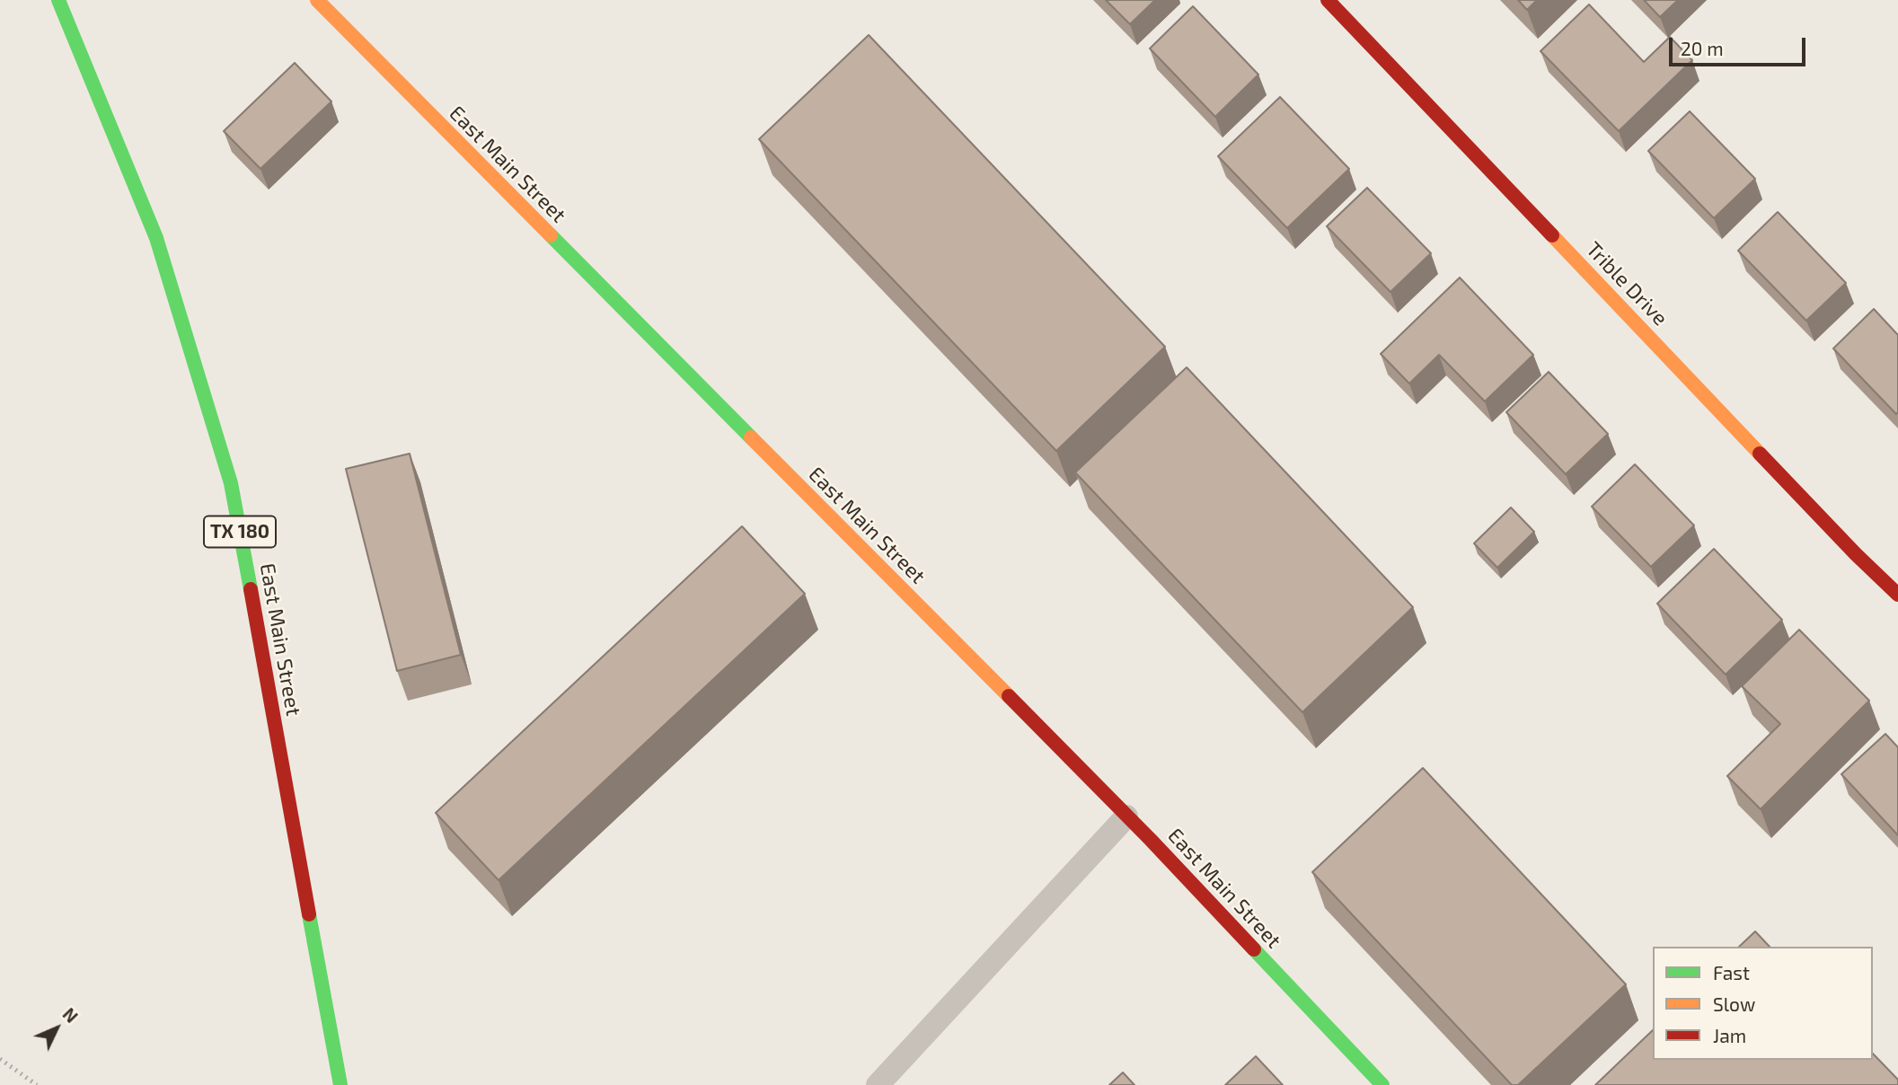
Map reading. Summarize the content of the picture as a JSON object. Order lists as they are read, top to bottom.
{
  "streets": {
    "street": ["East Main Street", "Trible Drive", "TX 180"]
  },
  "legend": ["Fast", "Slow", "Jam"],
  "scale_bar": "20 m",
  "north": "top right"
}
